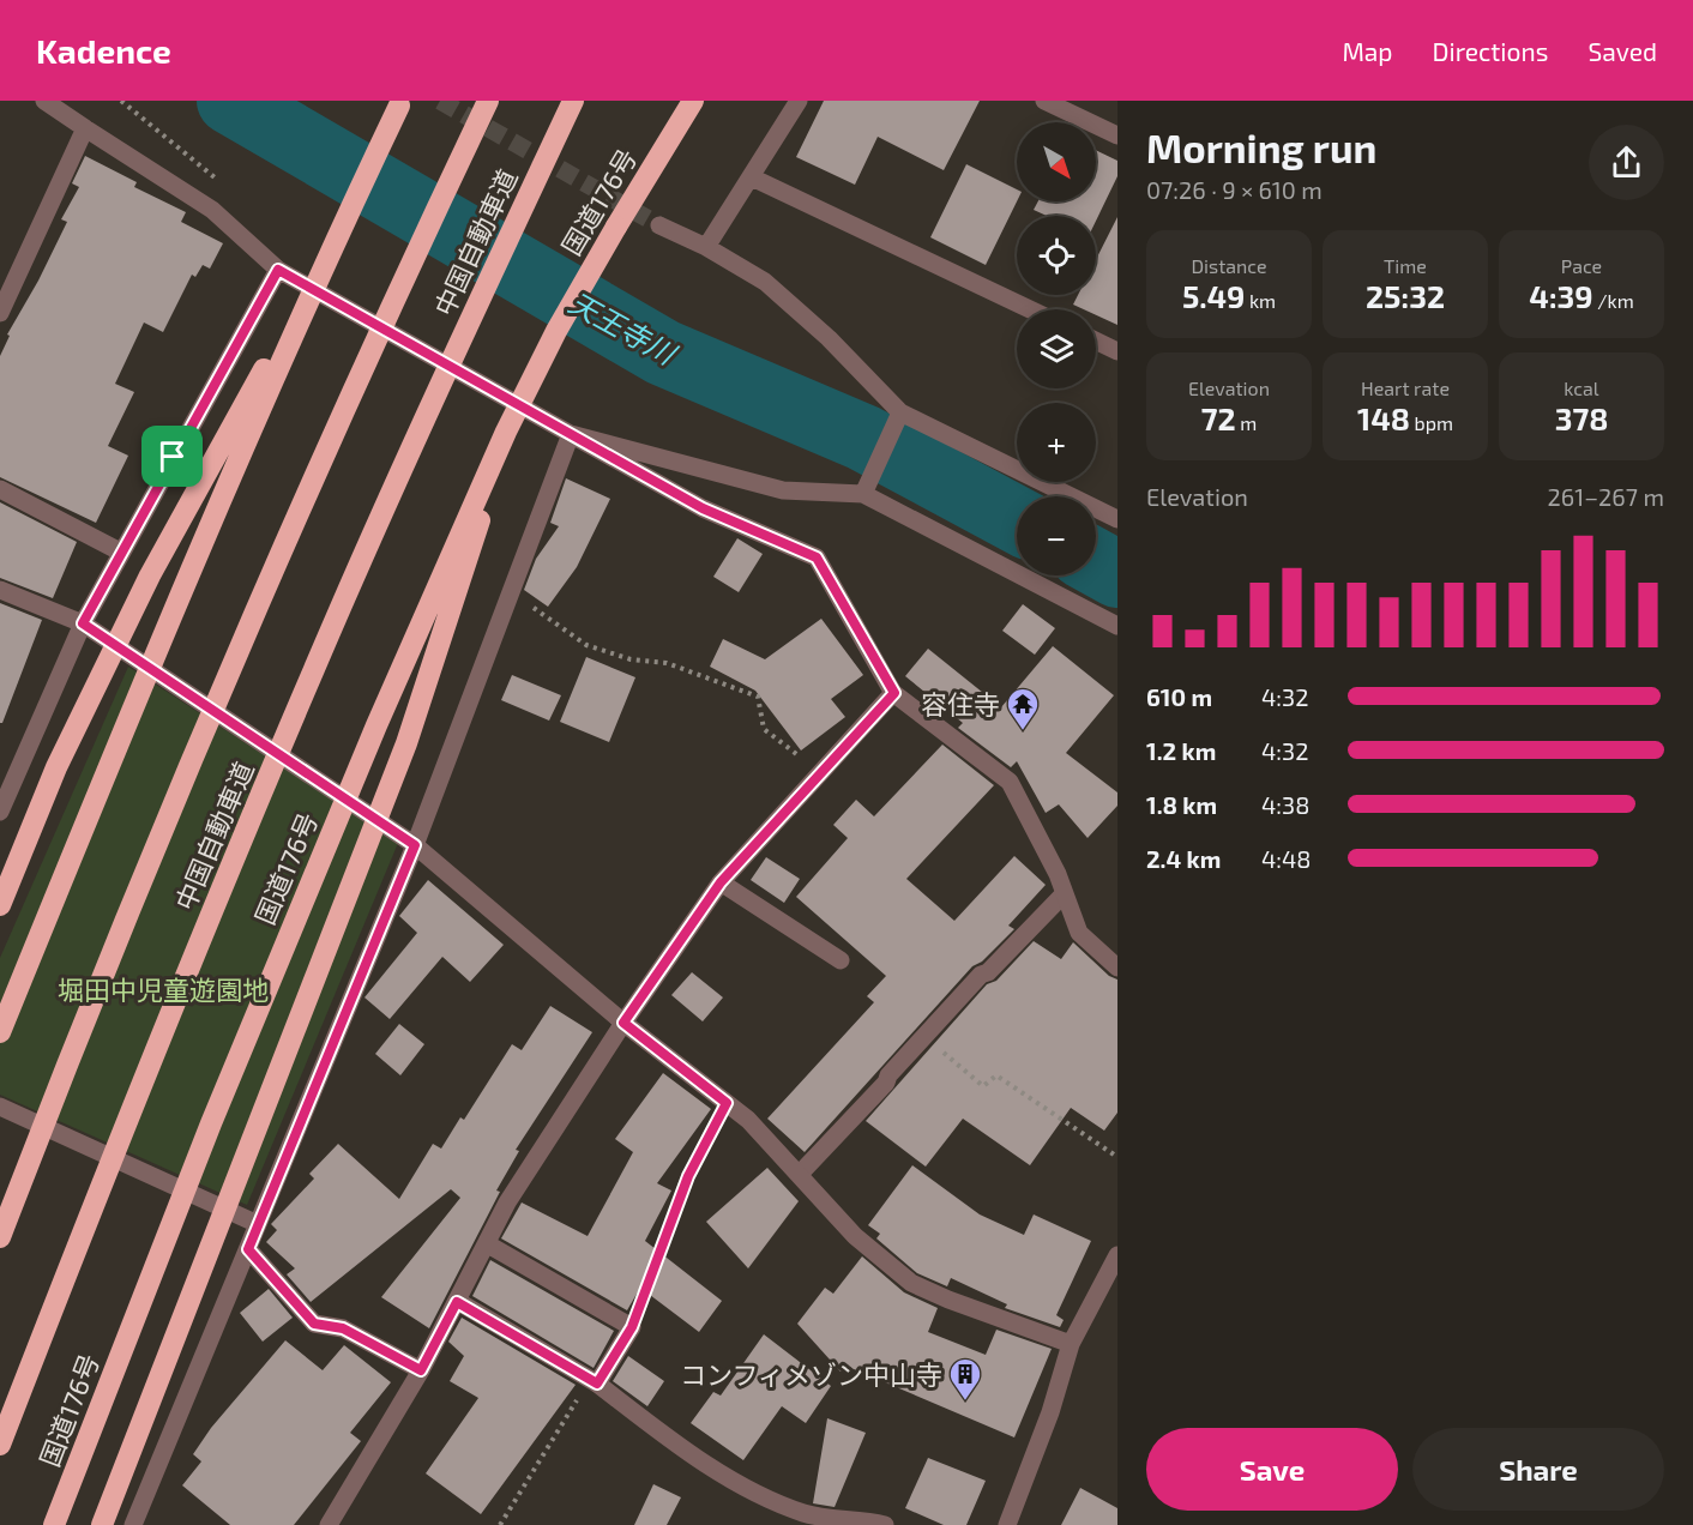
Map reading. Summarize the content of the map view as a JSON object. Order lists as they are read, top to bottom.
{
  "streets": {
    "highway": ["国道176号", "中国自動車道"]
  },
  "water": ["天王寺川"],
  "parks": ["堀田中児童遊園地"],
  "places": {
    "temple": ["容住寺"],
    "building": ["コンフィメゾン中山寺"]
  },
  "north": "bottom right",
  "page": {
    "header": "Kadence",
    "nav": ["Map", "Directions", "Saved"],
    "heading": ["Morning run", "07:26 · 9 × 610 m"],
    "map_buttons": ["+", "−"],
    "stats": [
      ["Distance", "5.49 km"],
      ["Time", "25:32"],
      ["Pace", "4:39 /km"],
      ["Elevation", "72 m"],
      ["Heart rate", "148 bpm"],
      ["kcal", "378"]
    ],
    "chart": ["Elevation", "261–267 m"],
    "list": [
      {
        "name": "610 m",
        "note": "4:32"
      },
      {
        "name": "1.2 km",
        "note": "4:32"
      },
      {
        "name": "1.8 km",
        "note": "4:38"
      },
      {
        "name": "2.4 km",
        "note": "4:48"
      }
    ],
    "buttons": ["Save", "Share"]
  }
}
